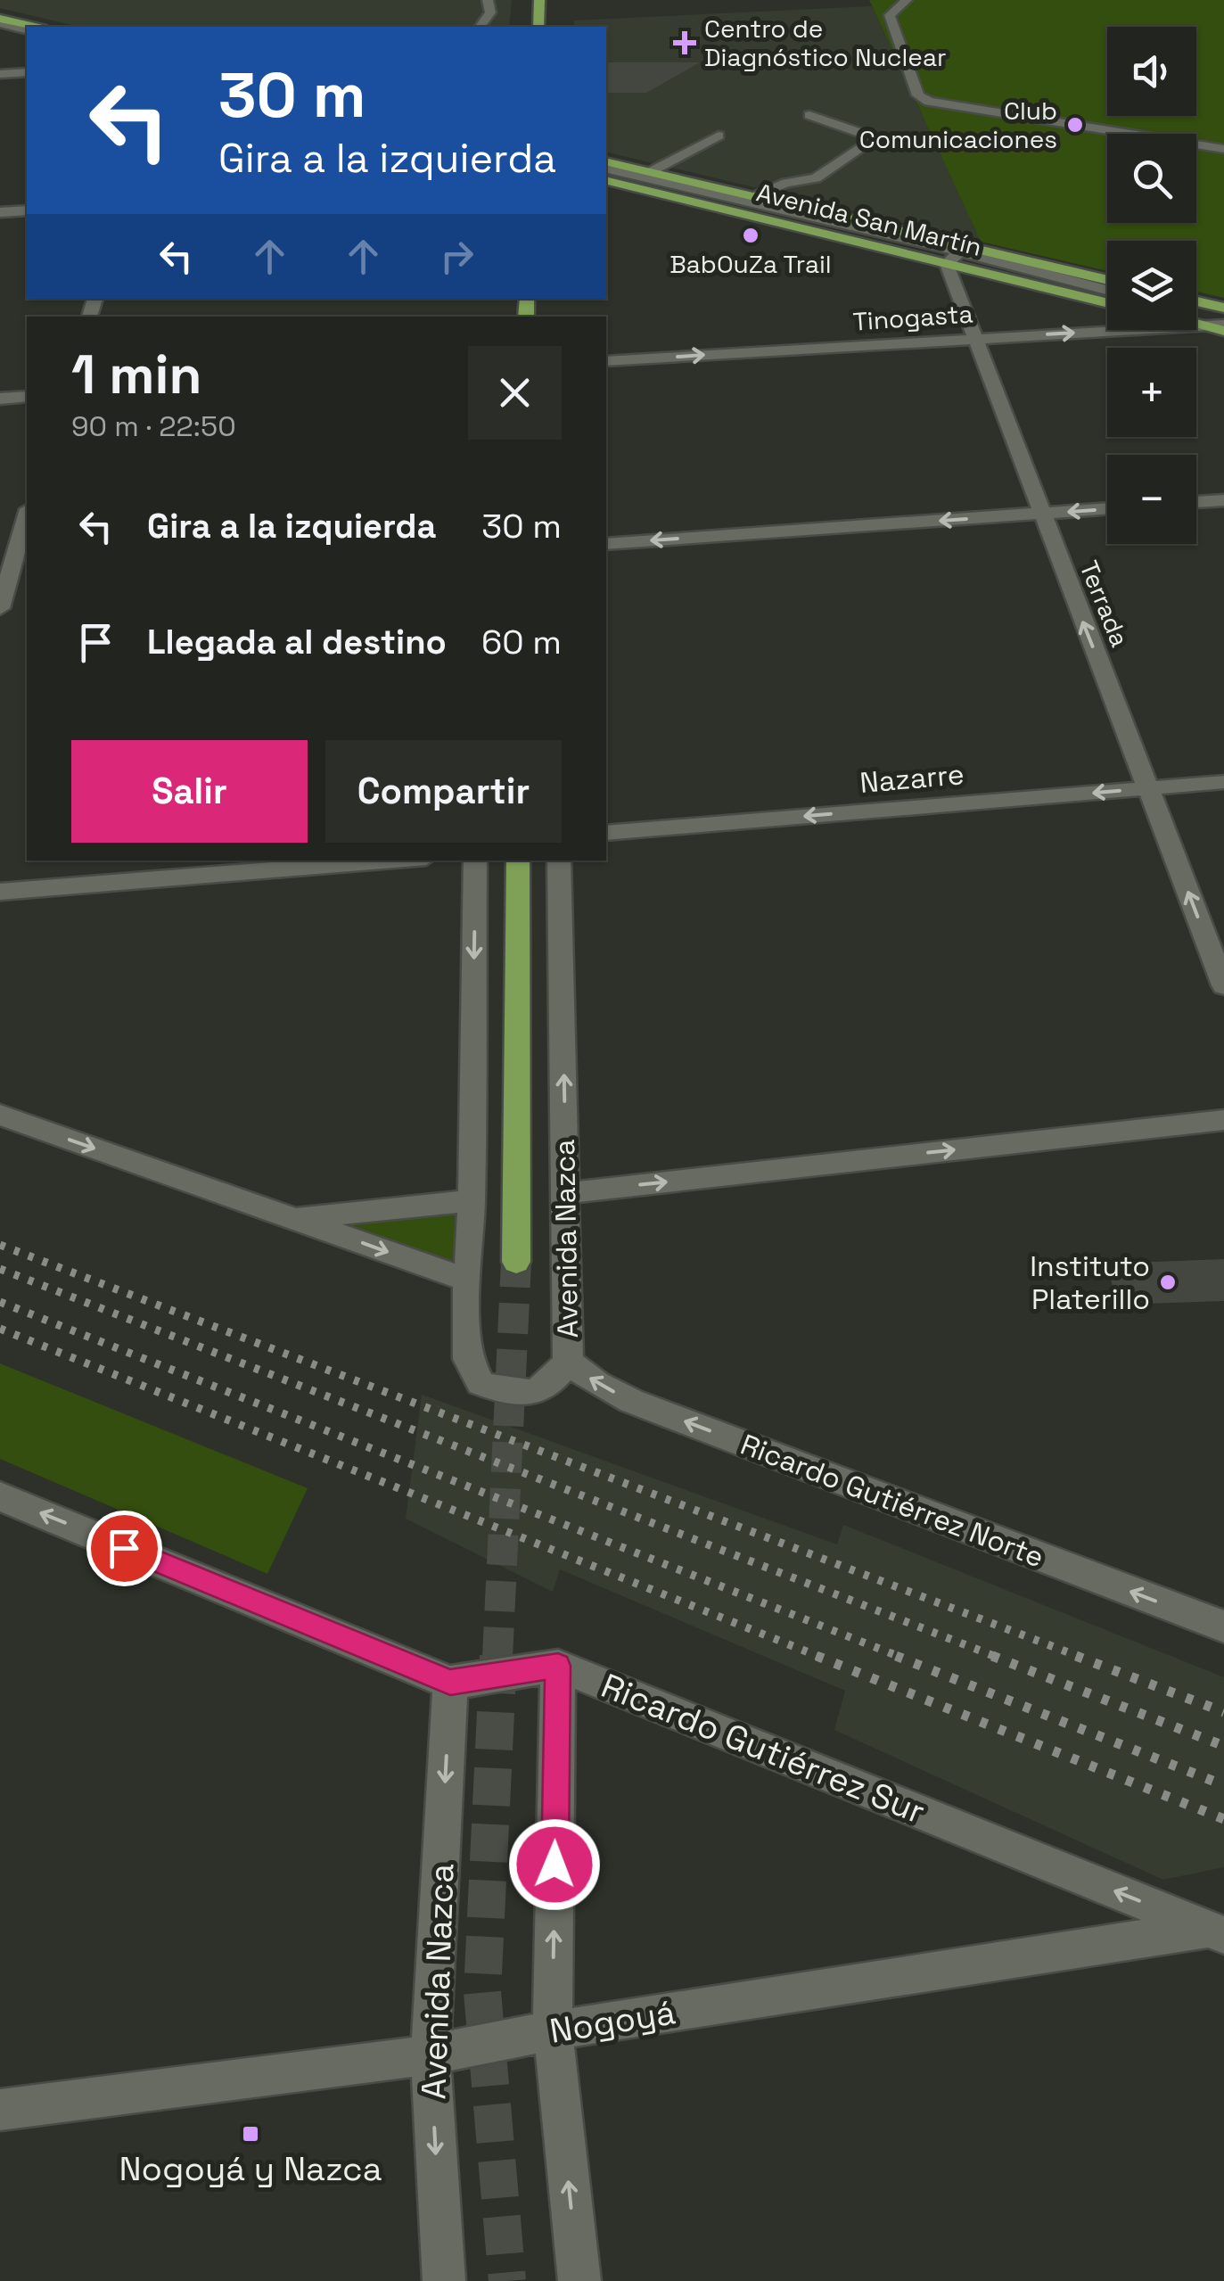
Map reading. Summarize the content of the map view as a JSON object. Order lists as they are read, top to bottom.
{
  "streets": {
    "main road": ["Avenida San Martín", "Avenida Nazca"],
    "street": [
      "Tinogasta",
      "Terrada",
      "Nazarre",
      "Ricardo Gutiérrez Norte",
      "Ricardo Gutiérrez Sur",
      "Nogoyá"
    ]
  },
  "crossings": [
    ["Avenida San Martín", "Terrada"],
    ["Tinogasta", "Terrada"],
    ["Terrada", "Nazarre"],
    ["Avenida Nazca", "Ricardo Gutiérrez Norte"],
    ["Avenida Nazca", "Nogoyá"],
    ["Ricardo Gutiérrez Sur", "Nogoyá"]
  ],
  "one_way": [
    "Terrada",
    "Nazarre",
    "Ricardo Gutiérrez Norte",
    "Ricardo Gutiérrez Sur"
  ],
  "places": {
    "health": ["Centro de Diagnóstico Nuclear"],
    "other": ["Club Comunicaciones", "BabOuZa Trail", "Instituto Platerillo"],
    "transit": ["Nogoyá y Nazca"]
  },
  "page": {
    "map_buttons": ["+", "−"],
    "turn": ["30 m", "Gira a la izquierda"],
    "heading": ["1 min", "90 m · 22:50"],
    "list": [
      {
        "name": "Gira a la izquierda",
        "value": "30 m"
      },
      {
        "name": "Llegada al destino",
        "value": "60 m"
      }
    ],
    "buttons": ["Salir", "Compartir"]
  }
}
